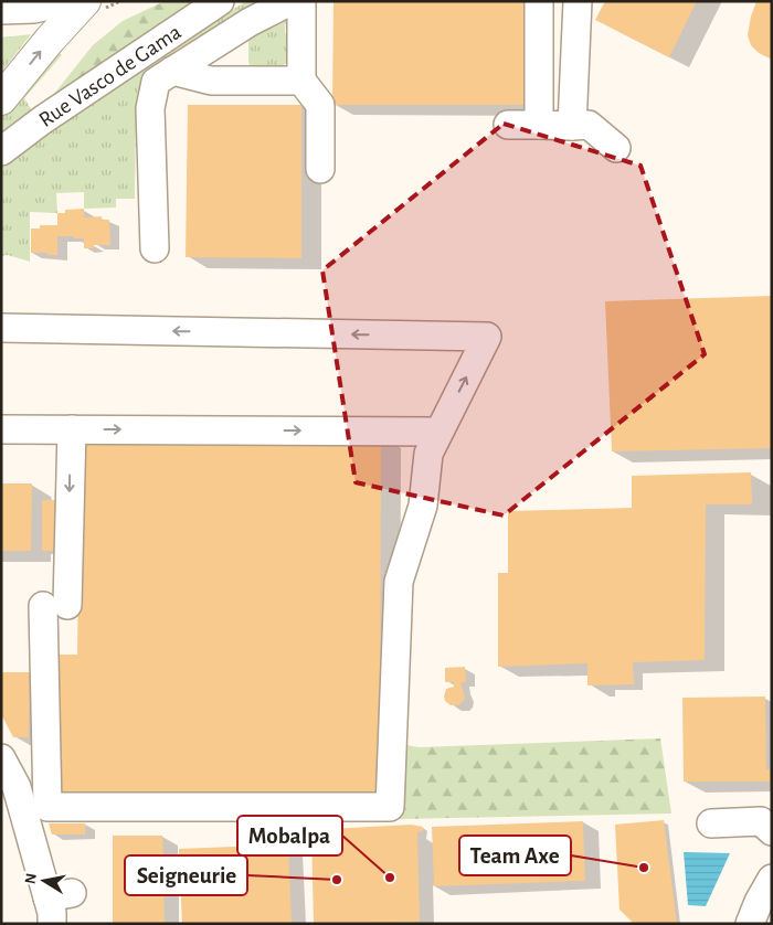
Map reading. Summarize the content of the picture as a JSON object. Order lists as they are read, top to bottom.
{
  "streets": {
    "street": ["Rue Vasco de Gama"]
  },
  "places": ["Team Axe", "Mobalpa", "Seigneurie"],
  "north": "left"
}
